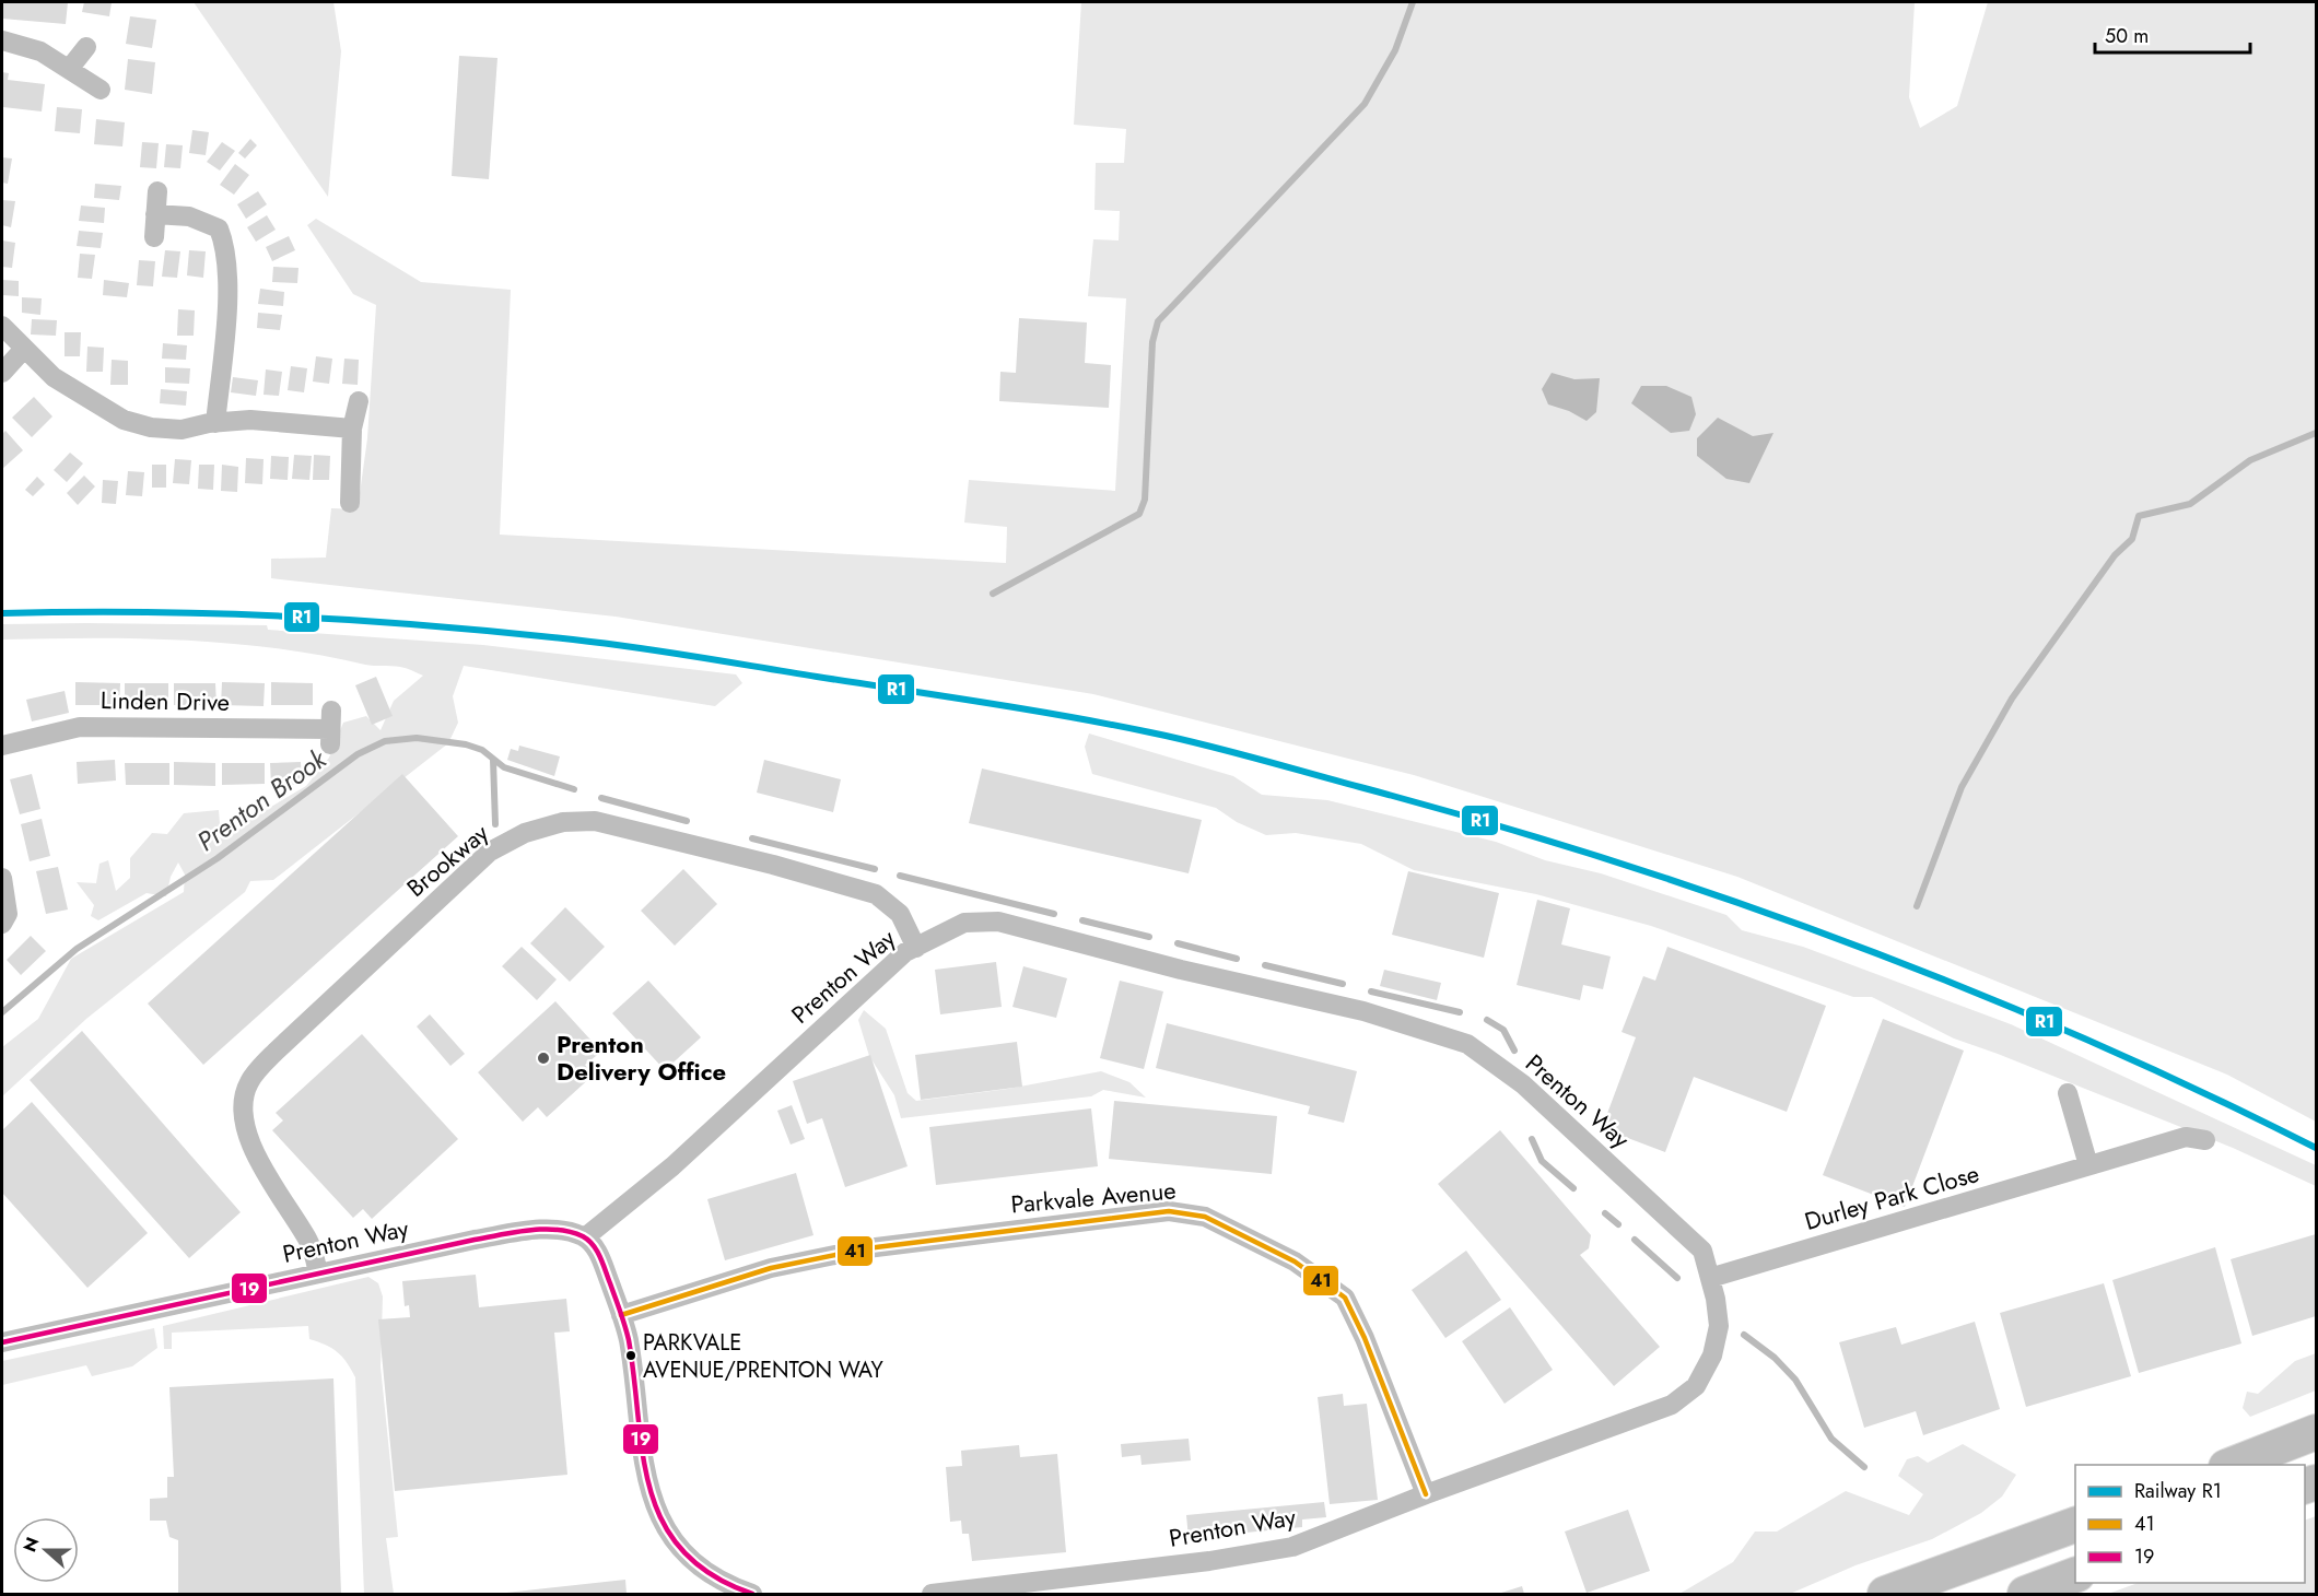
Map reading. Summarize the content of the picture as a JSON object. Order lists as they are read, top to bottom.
{
  "streets": {
    "street": [
      "Linden Drive",
      "Brookway",
      "Prenton Way",
      "Parkvale Avenue",
      "Durley Park Close"
    ]
  },
  "crossings": [
    ["Brookway", "Prenton Way"],
    ["Prenton Way", "Parkvale Avenue"],
    ["Prenton Way", "Durley Park Close"]
  ],
  "water": ["Prenton Brook"],
  "places": ["Prenton Delivery Office", "PARKVALE AVENUE/PRENTON WAY"],
  "lines": ["rail line R1", "transit line 41", "transit line 19"],
  "legend": ["Railway R1", "41", "19"],
  "scale_bar": "50 m",
  "north": "left"
}
